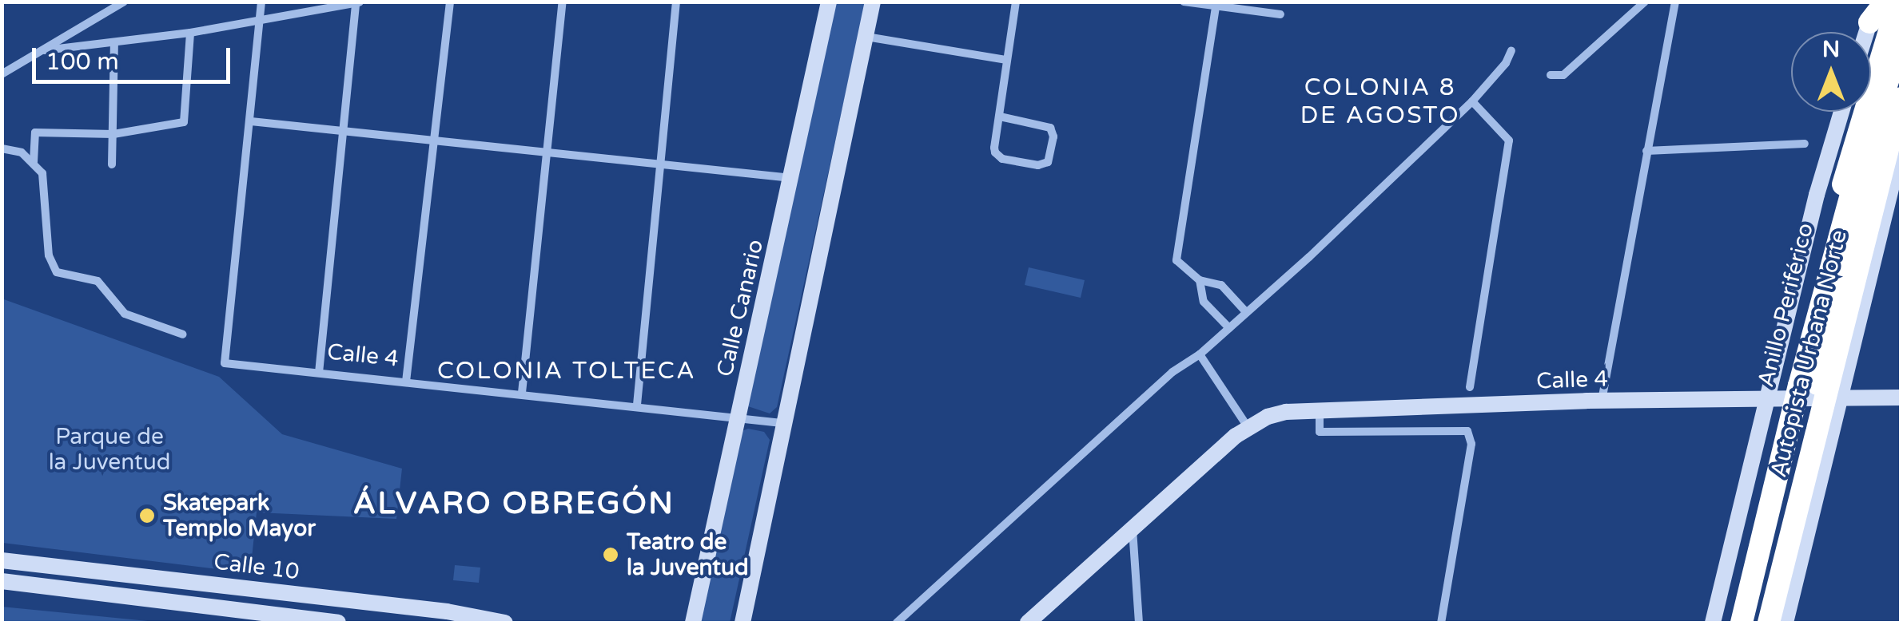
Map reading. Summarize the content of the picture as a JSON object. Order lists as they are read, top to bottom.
{
  "streets": {
    "highway": ["Anillo Periférico", "Autopista Urbana Norte"],
    "street": ["Calle Canario", "Calle 4", "Calle 10"]
  },
  "crossings": [
    ["Anillo Periférico", "Calle 4"],
    ["Calle Canario", "Calle 4"]
  ],
  "districts": ["COLONIA 8 DE AGOSTO", "COLONIA TOLTECA", "ÁLVARO OBREGÓN"],
  "parks": ["Parque de la Juventud"],
  "places": ["Skatepark Templo Mayor", "Teatro de la Juventud"],
  "scale_bar": "100 m",
  "north": "top"
}
